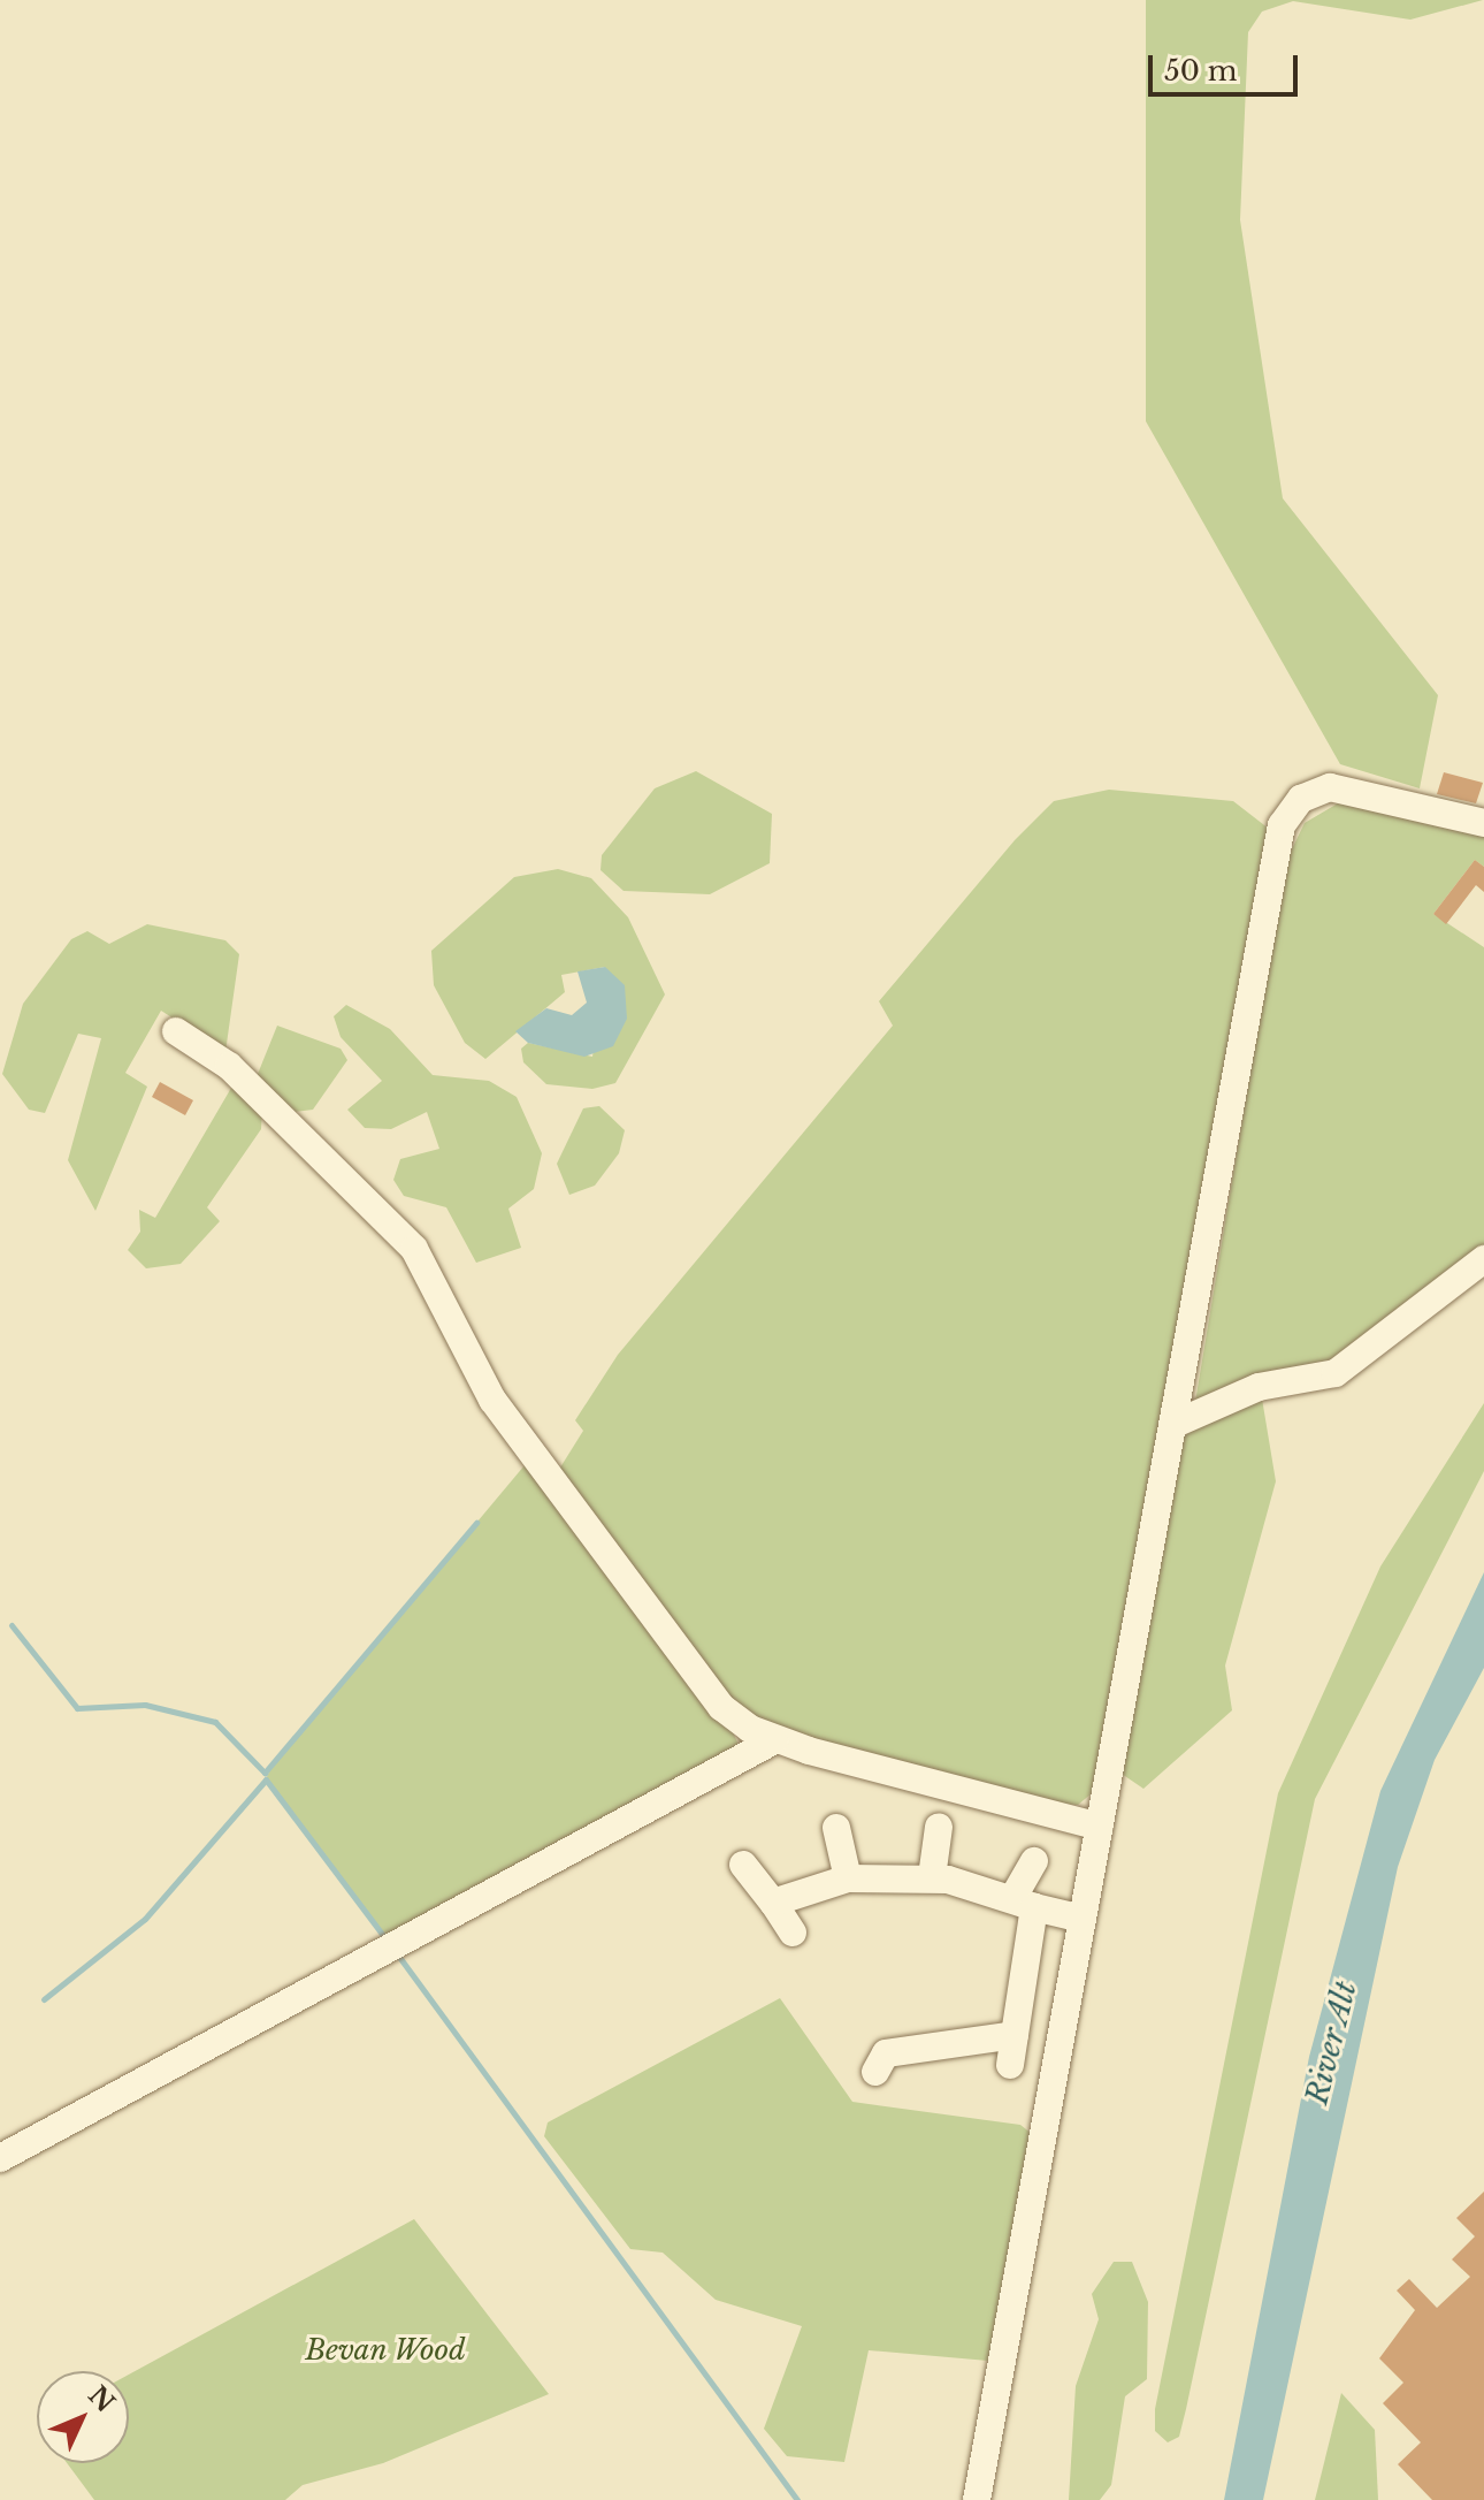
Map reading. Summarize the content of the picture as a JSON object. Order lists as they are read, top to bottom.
{
  "water": ["River Alt"],
  "parks": ["Bevan Wood"],
  "scale_bar": "50 m",
  "north": "top right"
}
